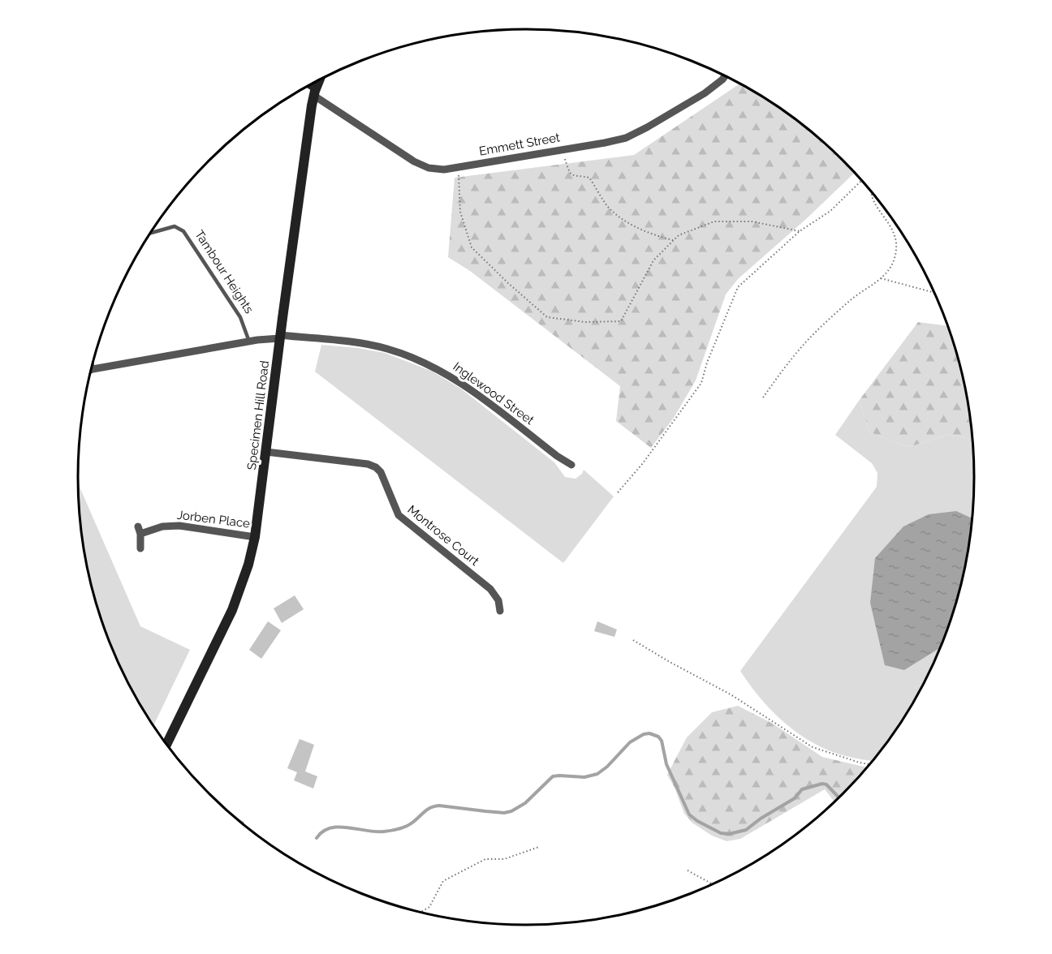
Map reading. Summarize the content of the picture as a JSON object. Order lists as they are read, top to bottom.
{
  "streets": {
    "main road": ["Specimen Hill Road"],
    "street": [
      "Emmett Street",
      "Inglewood Street",
      "Jorben Place",
      "Montrose Court"
    ],
    "lane": ["Tambour Heights"]
  },
  "crossings": [
    ["Emmett Street", "Specimen Hill Road"],
    ["Tambour Heights", "Inglewood Street"],
    ["Inglewood Street", "Specimen Hill Road"],
    ["Specimen Hill Road", "Jorben Place"],
    ["Specimen Hill Road", "Montrose Court"]
  ]
}
